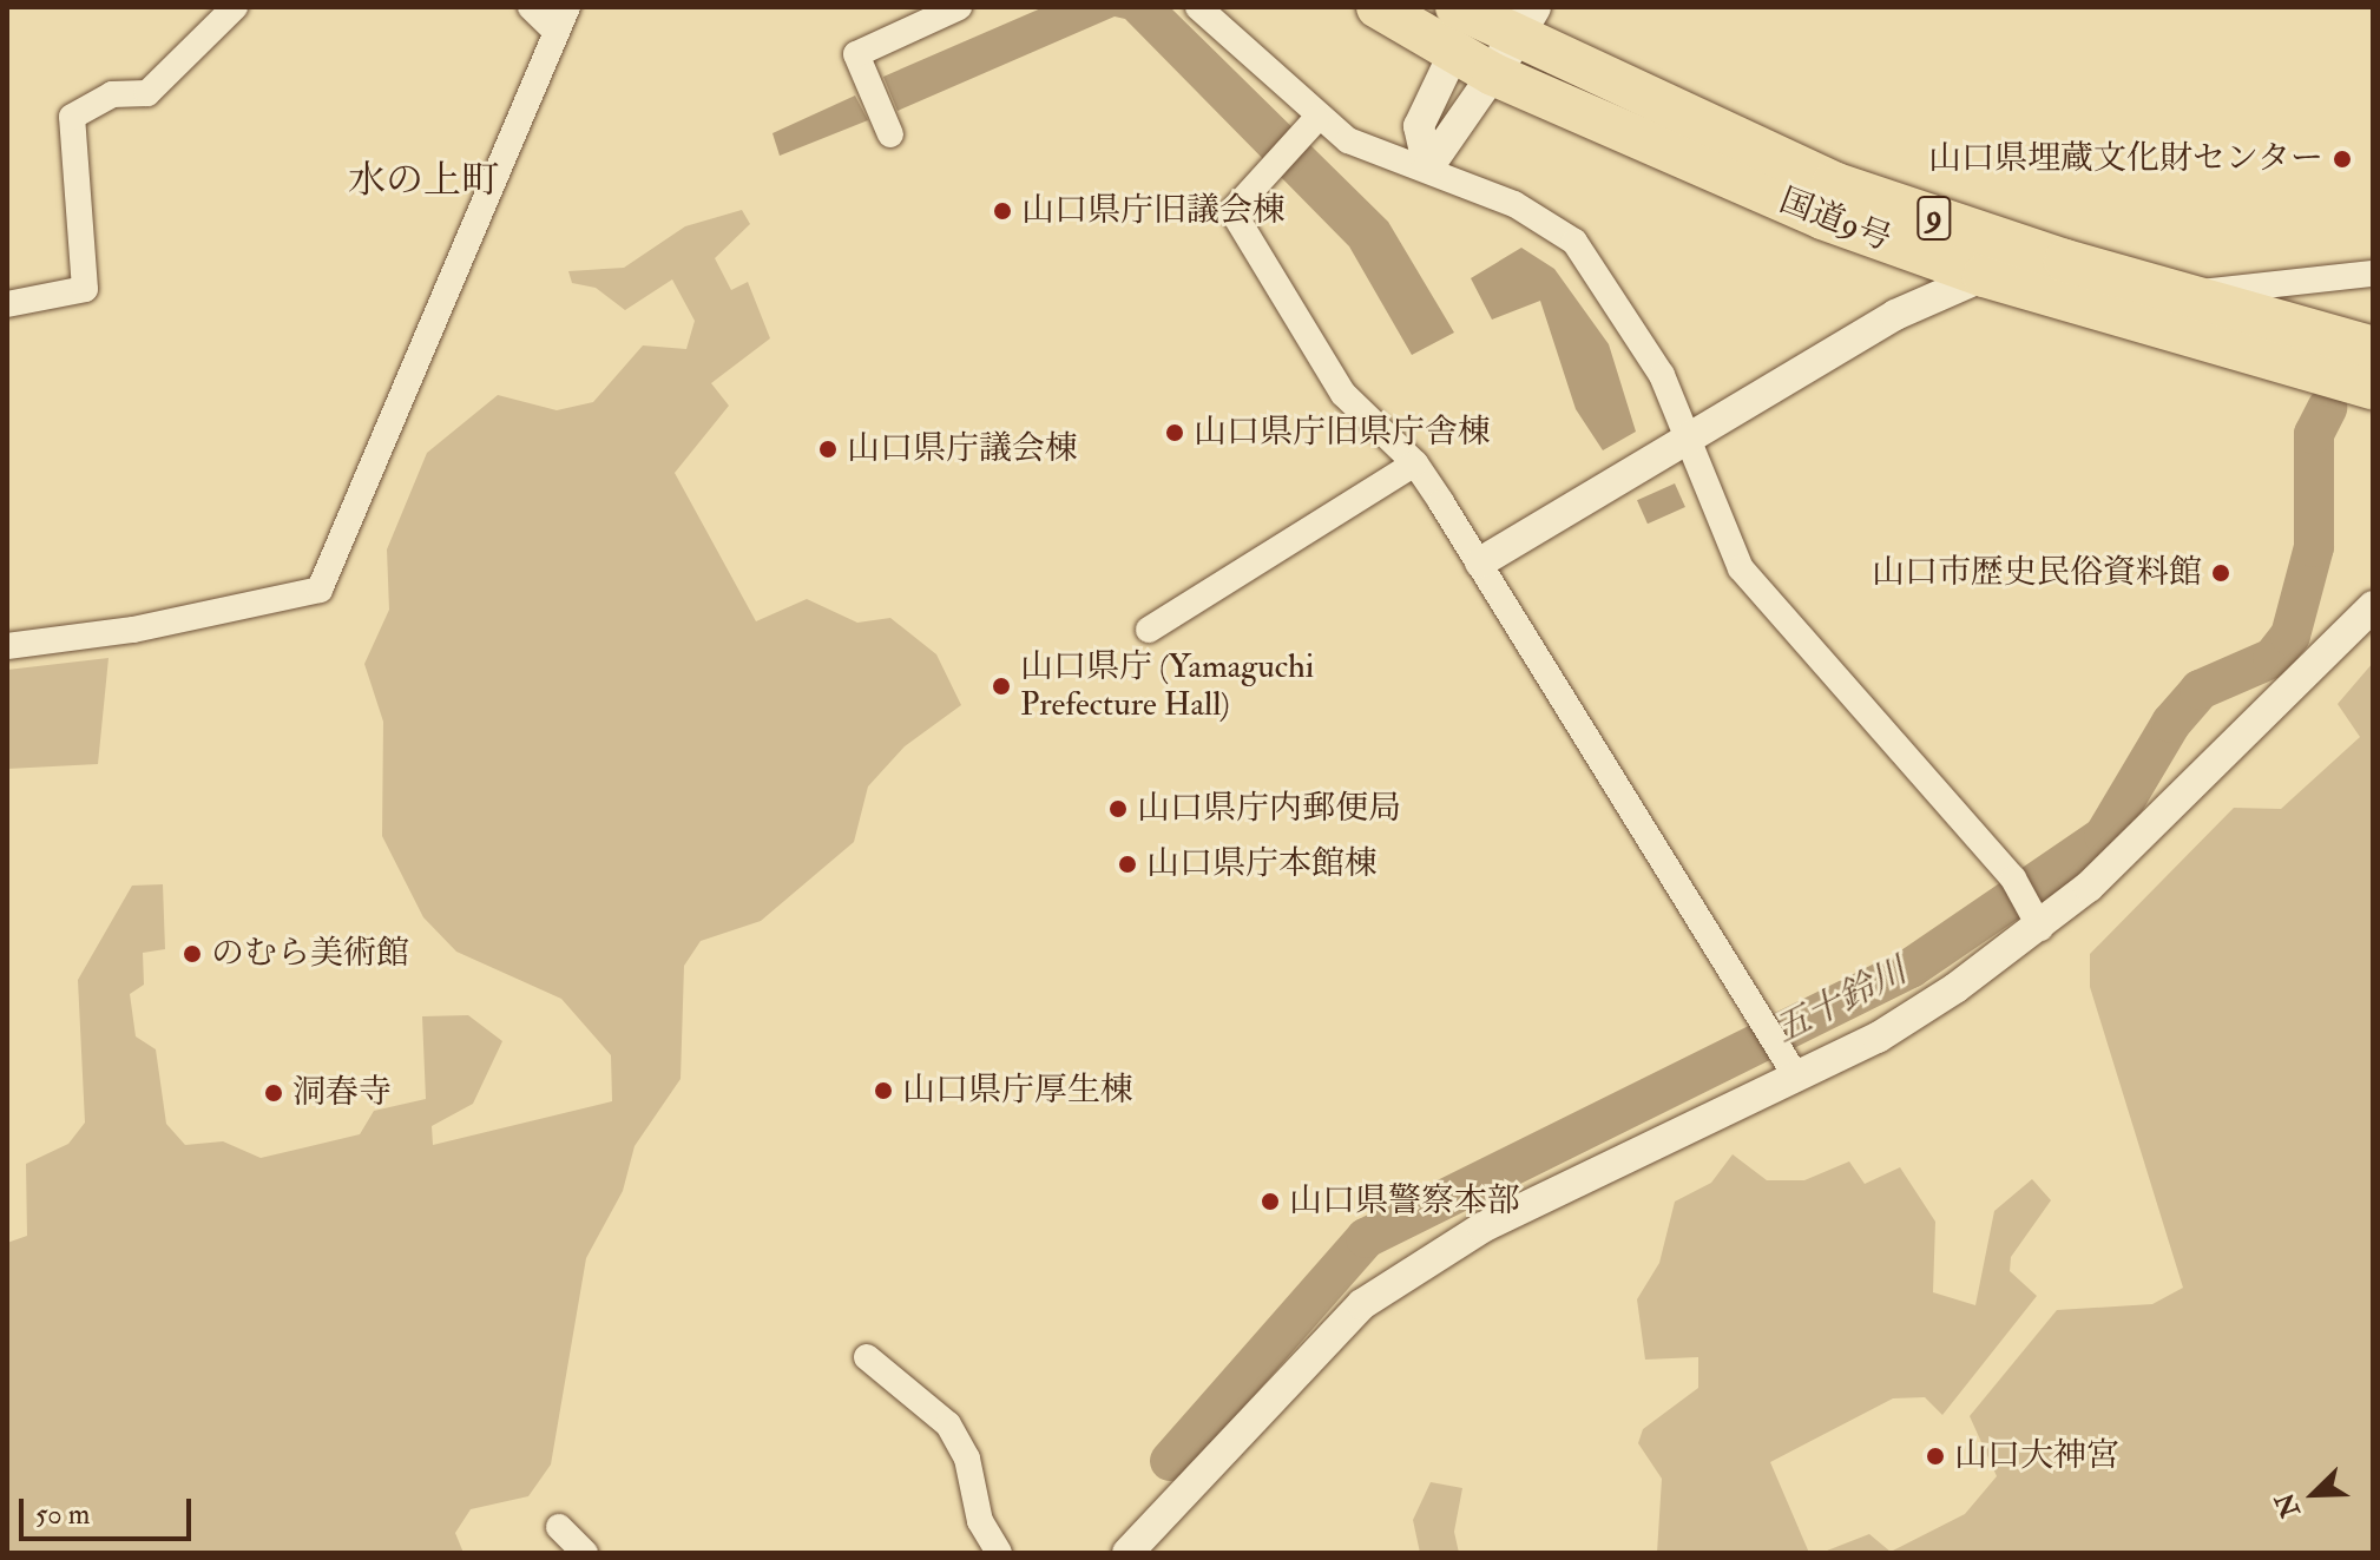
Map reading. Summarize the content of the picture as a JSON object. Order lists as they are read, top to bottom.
{
  "streets": {
    "highway": ["9", "国道9号"]
  },
  "districts": ["水の上町"],
  "water": ["五十鈴川"],
  "places": [
    "山口県埋蔵文化財センター",
    "山口県庁旧議会棟",
    "山口県庁旧県庁舎棟",
    "山口県庁議会棟",
    "山口市歴史民俗資料館",
    "山口県庁 (Yamaguchi Prefecture Hall)",
    "山口県庁内郵便局",
    "山口県庁本館棟",
    "のむら美術館",
    "山口県庁厚生棟",
    "洞春寺",
    "山口県警察本部",
    "山口大神宮"
  ],
  "scale_bar": "50 m",
  "north": "bottom left"
}
